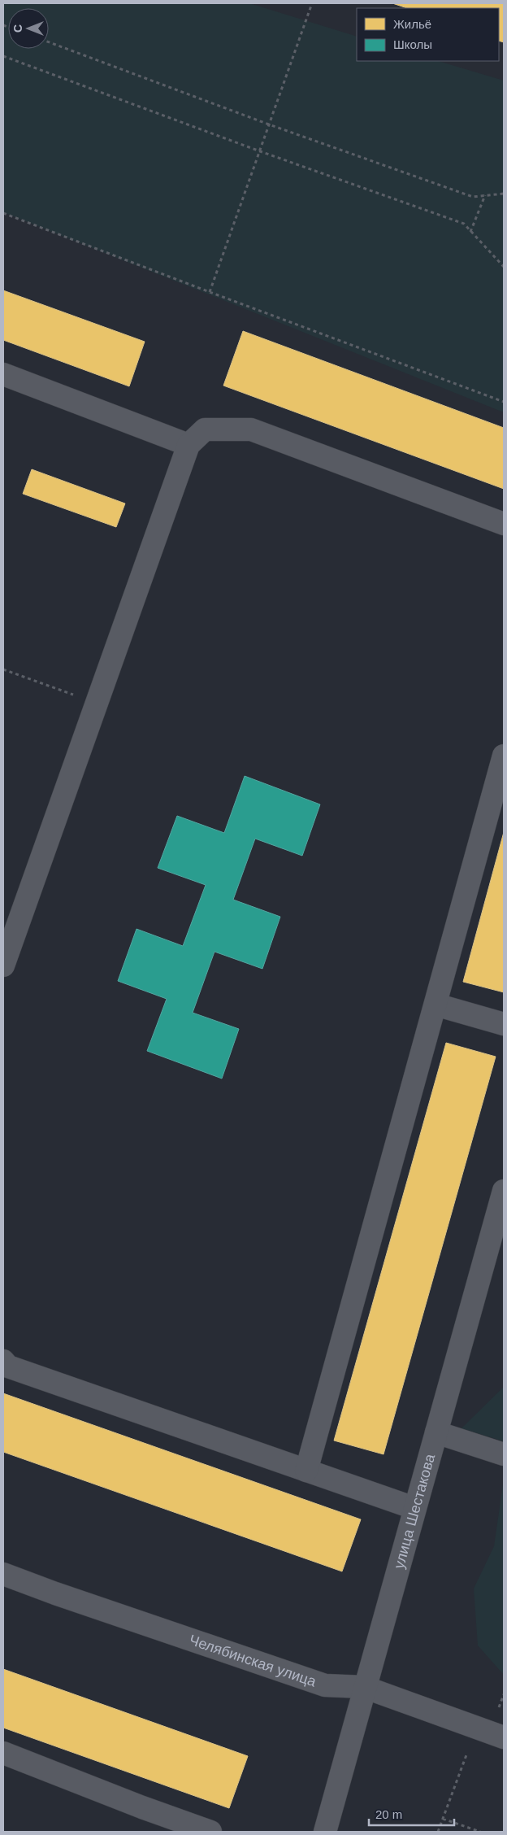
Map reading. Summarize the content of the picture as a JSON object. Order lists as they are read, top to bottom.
{
  "streets": {
    "street": ["улица Шестакова", "Челябинская улица"]
  },
  "crossings": [
    ["улица Шестакова", "Челябинская улица"]
  ],
  "legend": ["Жильё", "Школы"],
  "scale_bar": "20 m",
  "north": "left"
}
